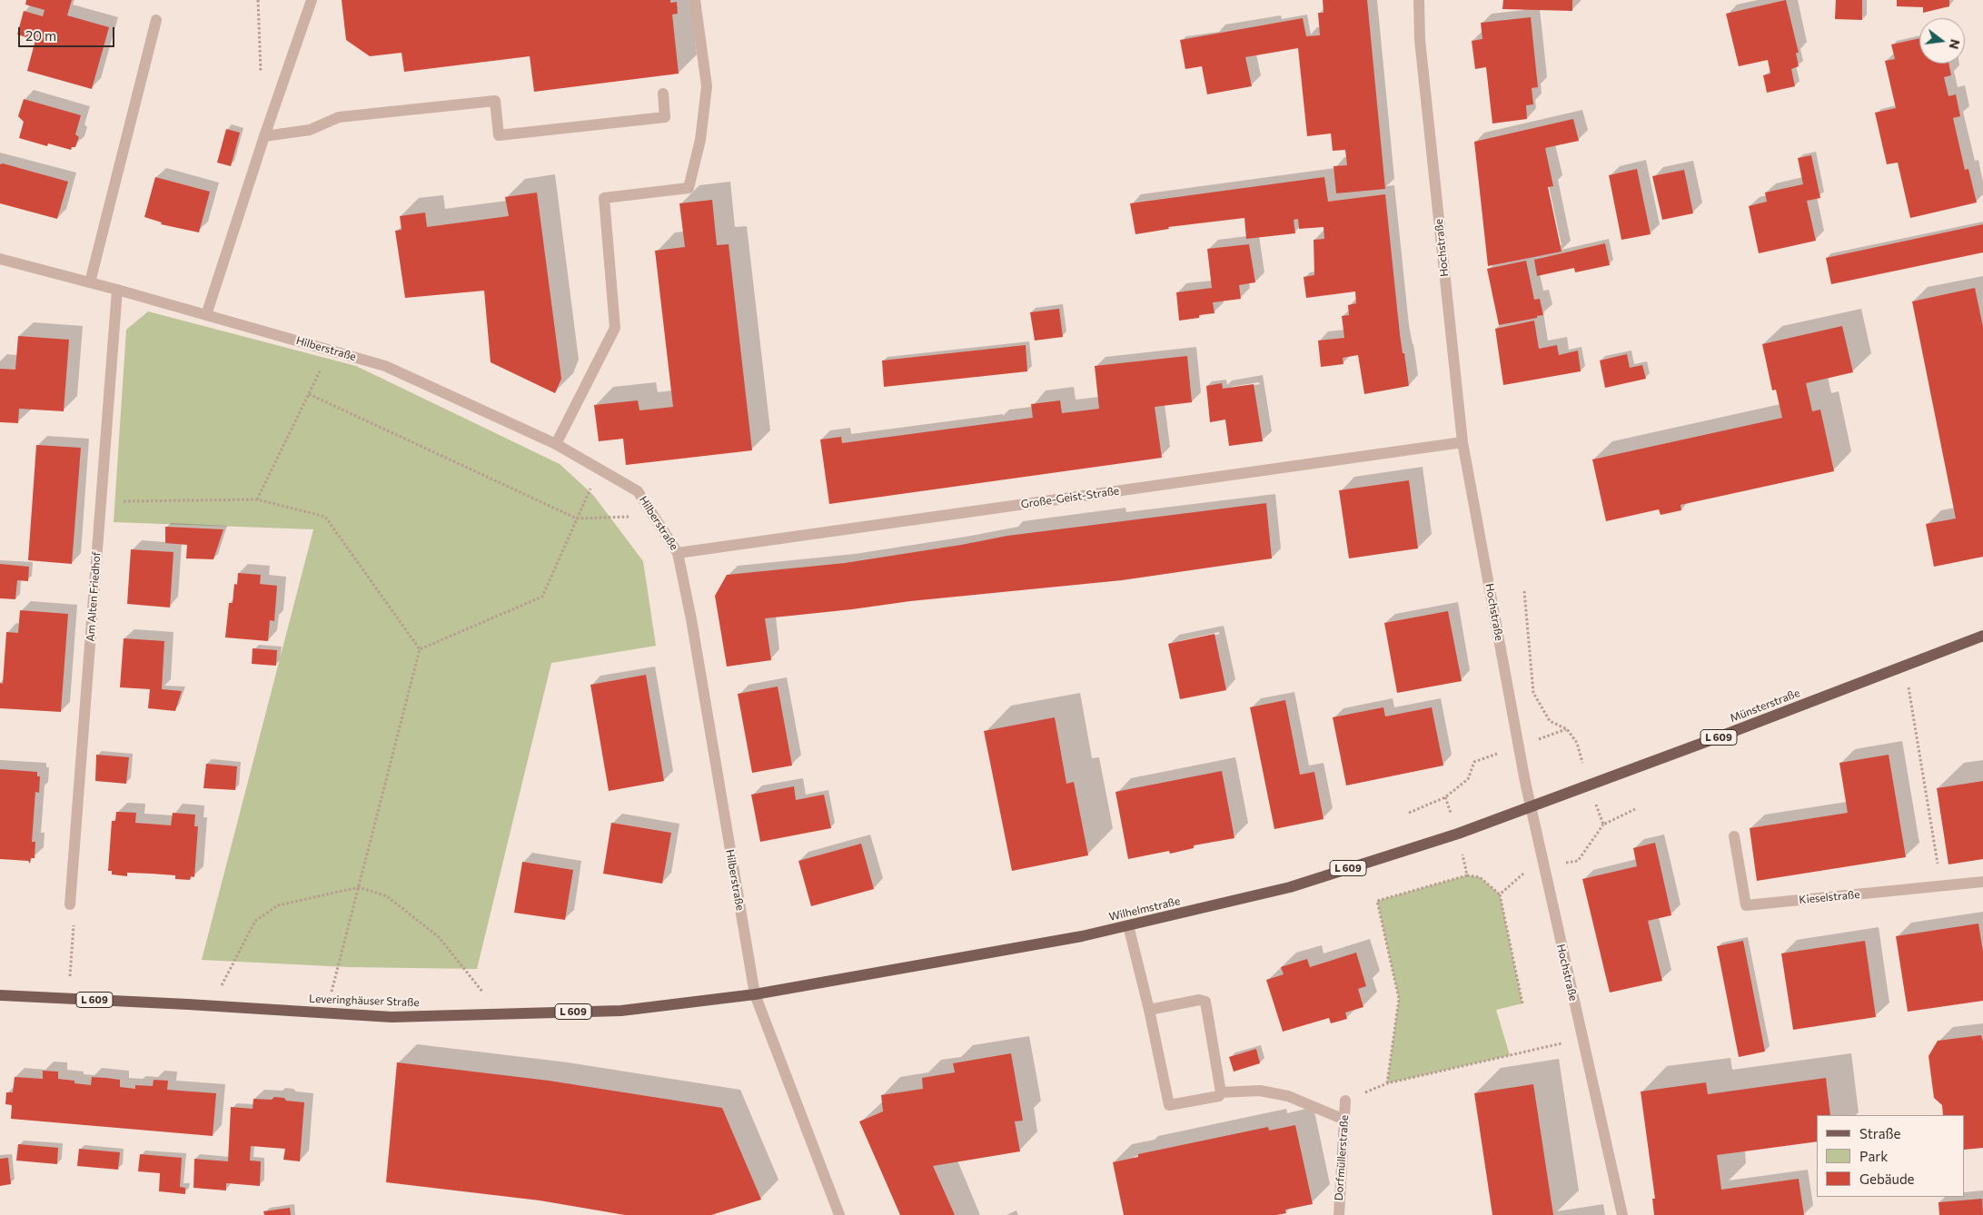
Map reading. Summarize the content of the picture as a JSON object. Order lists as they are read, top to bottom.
{
  "streets": {
    "main road": [
      "Münsterstraße",
      "L 609",
      "Wilhelmstraße",
      "Leveringhäuser Straße"
    ],
    "street": [
      "Hochstraße",
      "Hilberstraße",
      "Große-Geist-Straße",
      "Am Alten Friedhof",
      "Kieselstraße",
      "Dorfmüllerstraße"
    ]
  },
  "crossings": [
    ["Hochstraße", "Große-Geist-Straße"],
    ["Hochstraße", "Münsterstraße"],
    ["Hochstraße", "Wilhelmstraße"],
    ["Hilberstraße", "Große-Geist-Straße"],
    ["Hilberstraße", "Am Alten Friedhof"],
    ["Hilberstraße", "Wilhelmstraße"],
    ["Hilberstraße", "Leveringhäuser Straße"],
    ["Münsterstraße", "Wilhelmstraße"],
    ["Wilhelmstraße", "Leveringhäuser Straße"]
  ],
  "legend": ["Straße", "Park", "Gebäude"],
  "scale_bar": "20 m",
  "north": "right"
}
